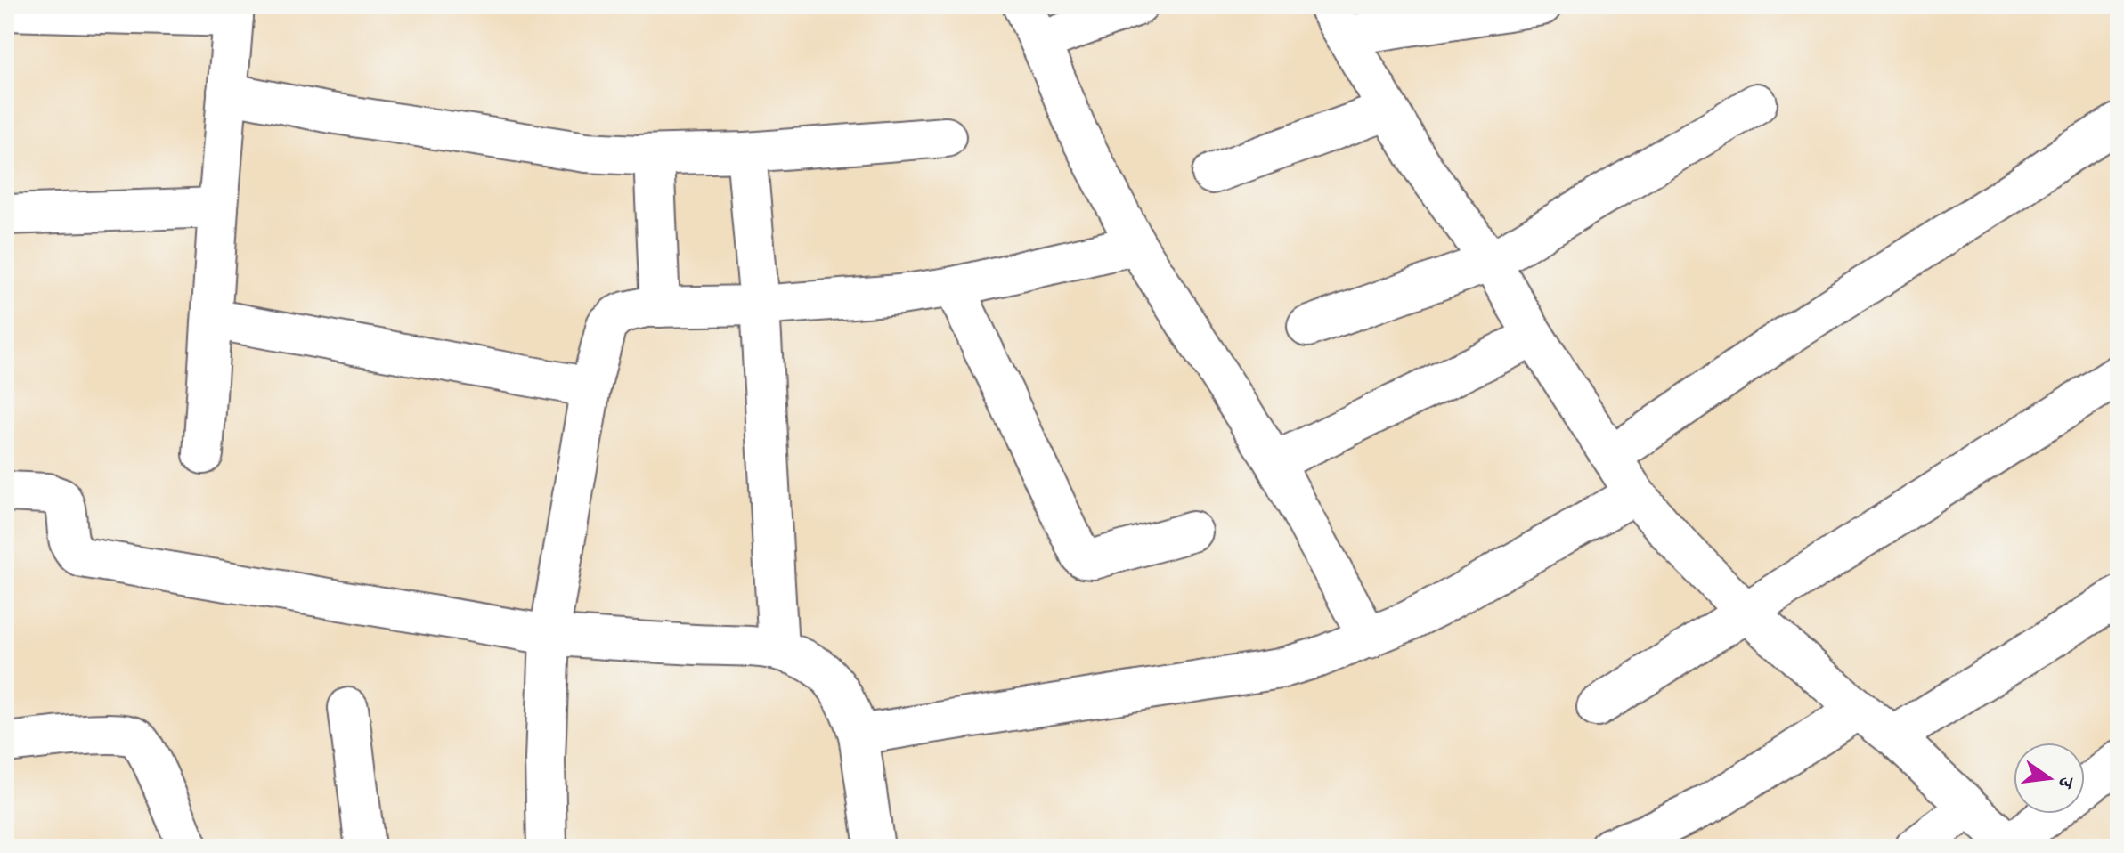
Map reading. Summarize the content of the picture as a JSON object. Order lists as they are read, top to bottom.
{
  "north": "right"
}
